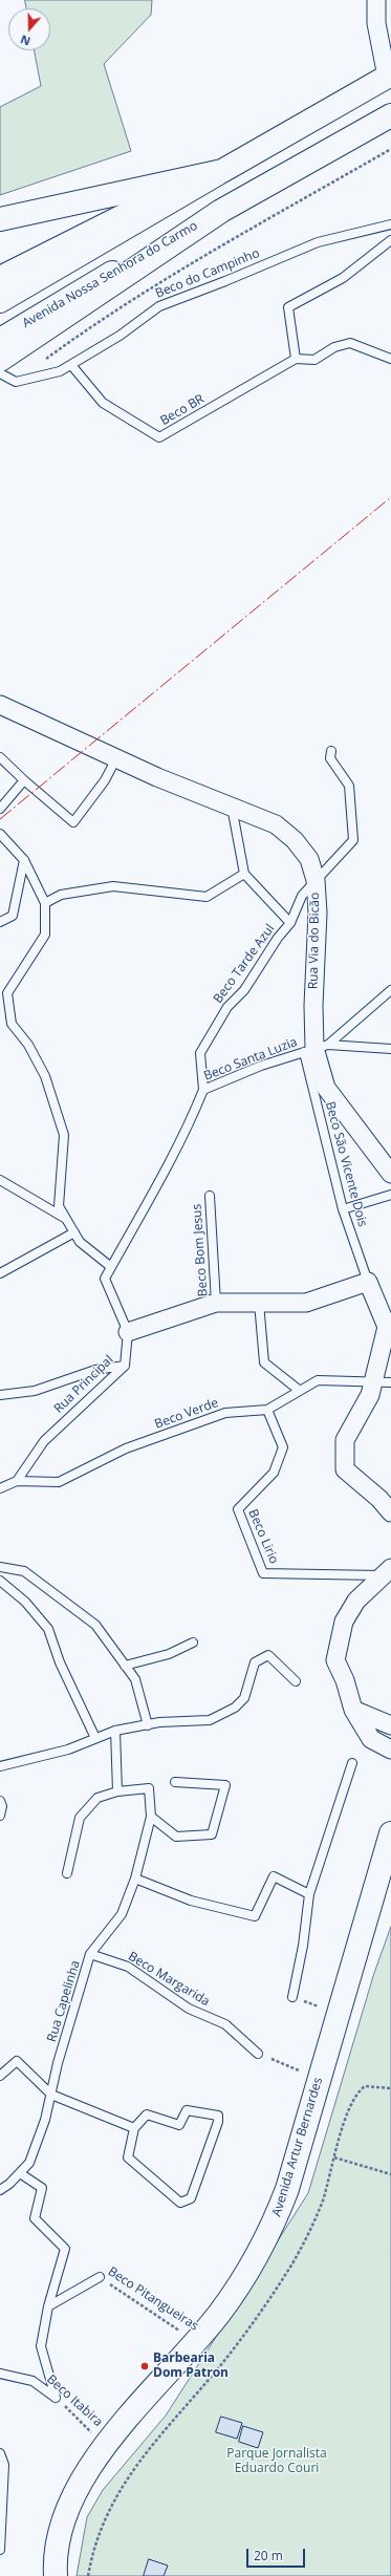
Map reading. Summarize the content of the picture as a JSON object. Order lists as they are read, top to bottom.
{
  "streets": {
    "main road": ["Avenida Nossa Senhora do Carmo", "Avenida Artur Bernardes"],
    "street": ["Rua Via do Bicão"],
    "lane": [
      "Beco do Campinho",
      "Beco BR",
      "Beco Tarde Azul",
      "Beco Santa Luzia",
      "Beco São Vicente Dois",
      "Beco Bom Jesus",
      "Rua Principal",
      "Beco Verde",
      "Beco Lirio",
      "Beco Margarida",
      "Rua Capelinha",
      "Beco Pitangueiras",
      "Beco Itabira"
    ]
  },
  "crossings": [
    ["Beco do Campinho", "Beco BR"],
    ["Rua Via do Bicão", "Beco Tarde Azul"],
    ["Rua Via do Bicão", "Beco Santa Luzia"],
    ["Rua Via do Bicão", "Beco São Vicente Dois"],
    ["Beco Tarde Azul", "Beco Santa Luzia"],
    ["Beco Santa Luzia", "Beco São Vicente Dois"],
    ["Beco Santa Luzia", "Rua Principal"],
    ["Rua Principal", "Beco Verde"],
    ["Beco Verde", "Beco Lirio"],
    ["Beco Margarida", "Rua Capelinha"],
    ["Avenida Artur Bernardes", "Beco Pitangueiras"],
    ["Avenida Artur Bernardes", "Beco Itabira"]
  ],
  "parks": ["Parque Jornalista Eduardo Couri"],
  "places": ["Barbearia Dom Patron"],
  "scale_bar": "20 m",
  "north": "bottom"
}
